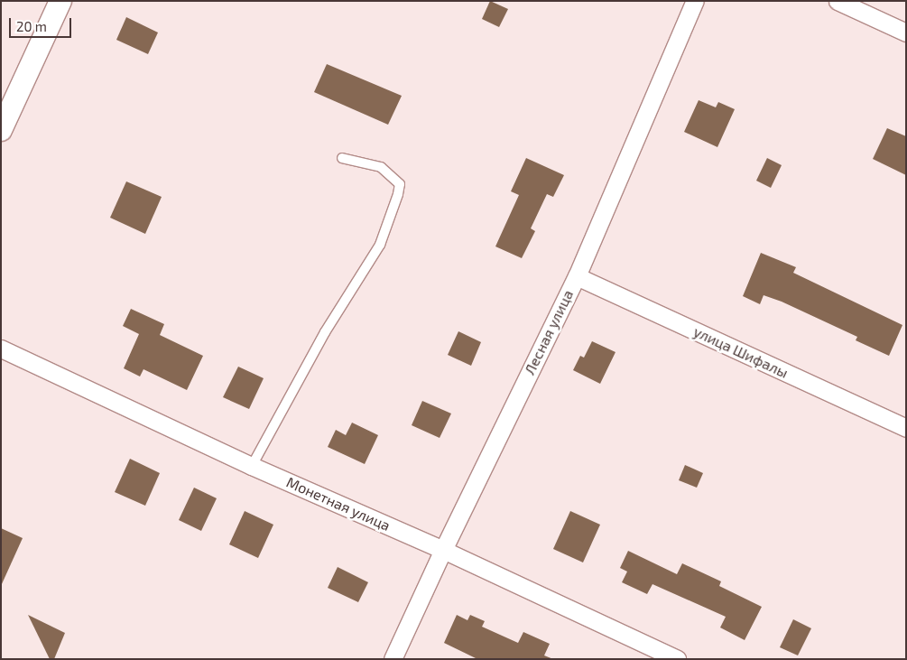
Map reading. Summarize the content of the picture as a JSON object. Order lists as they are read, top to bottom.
{
  "streets": {
    "street": ["Лесная улица", "улица Шифалы", "Монетная улица"]
  },
  "crossings": [
    ["Лесная улица", "улица Шифалы"],
    ["Лесная улица", "Монетная улица"]
  ],
  "scale_bar": "20 m"
}
